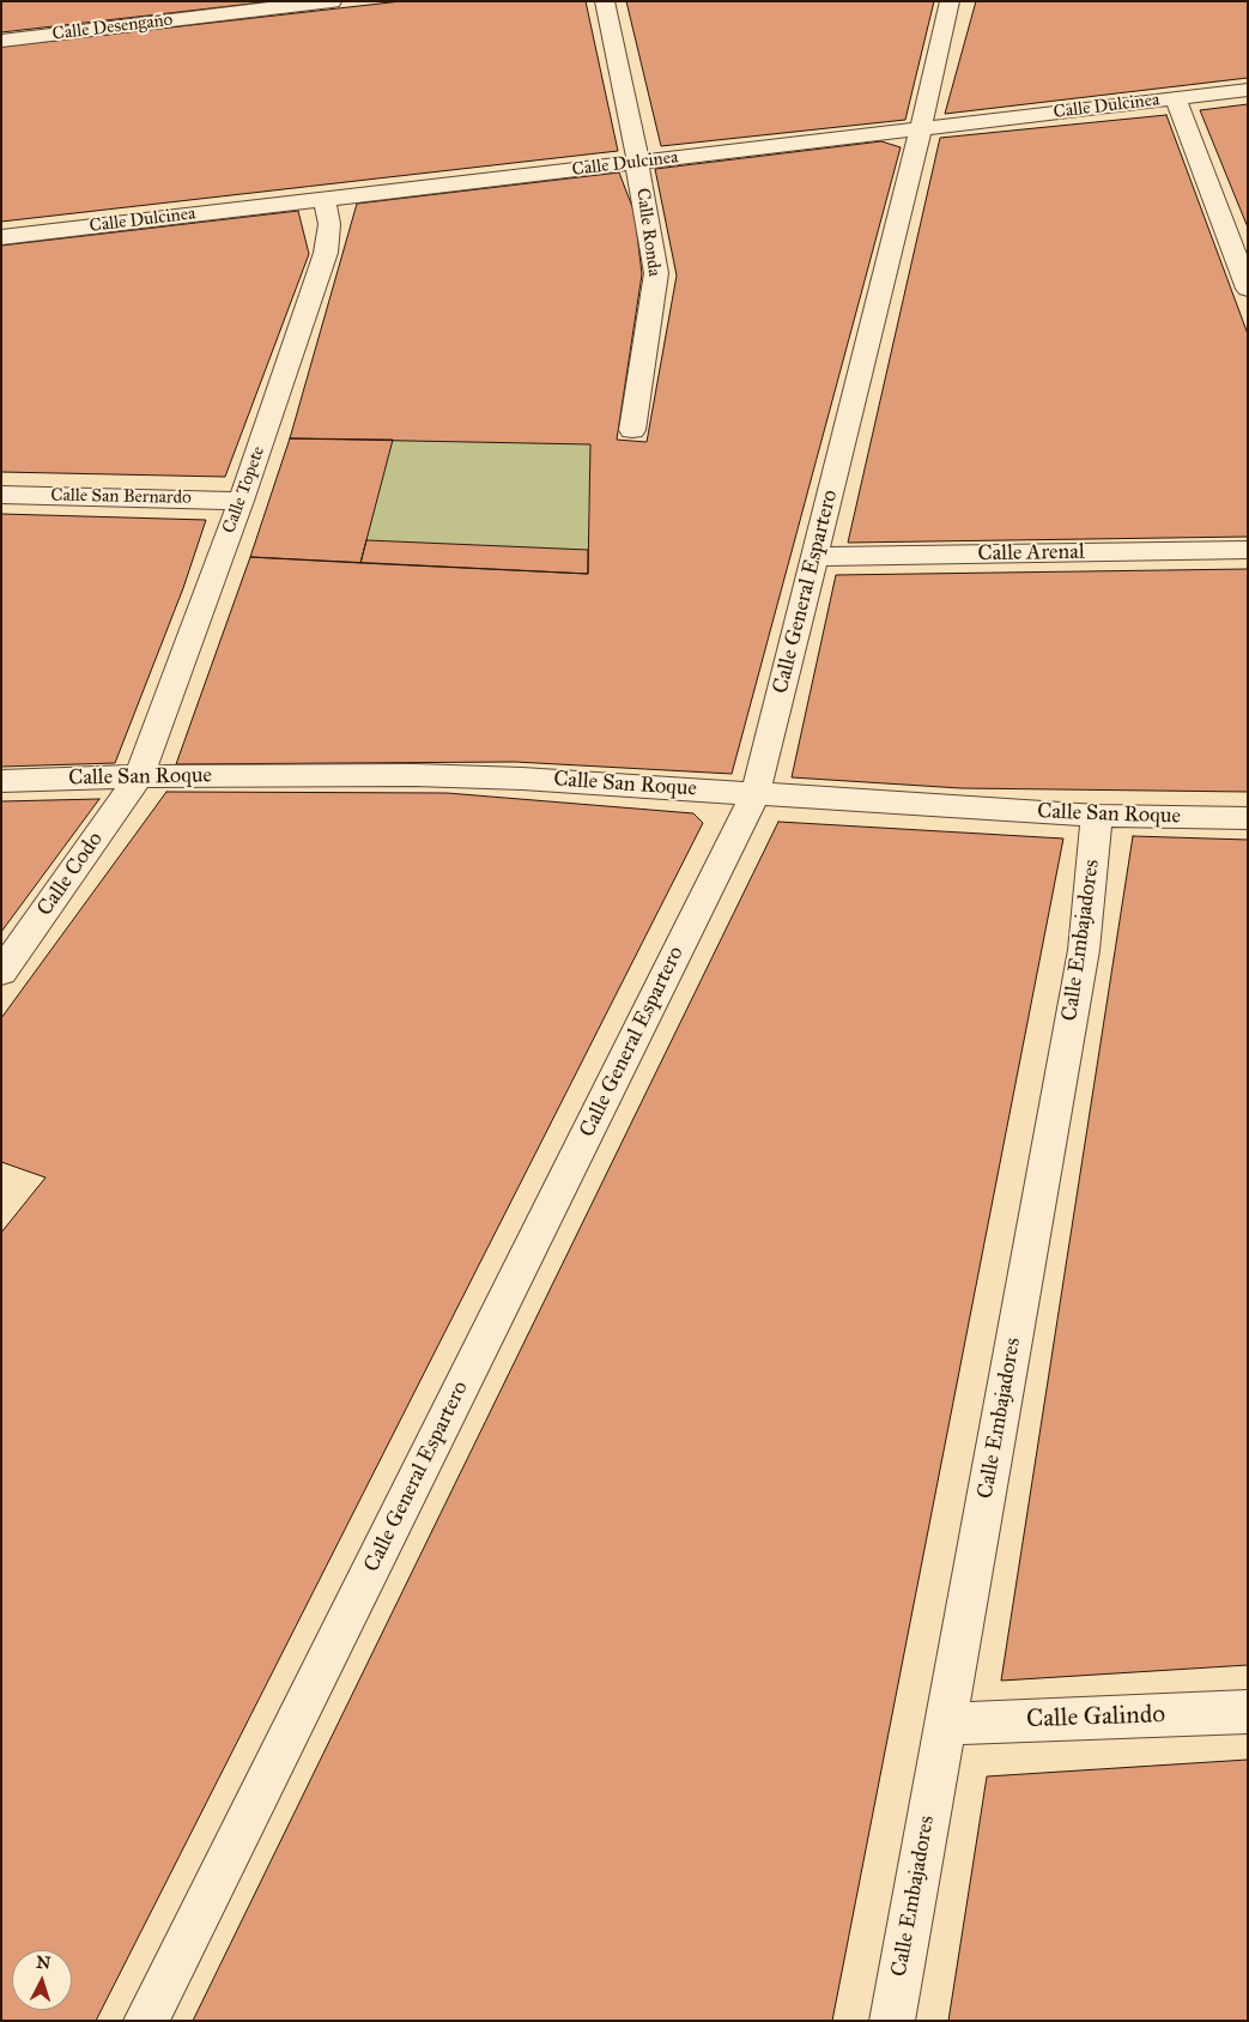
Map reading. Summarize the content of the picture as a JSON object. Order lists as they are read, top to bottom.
{
  "streets": {
    "street": [
      "Calle Desengaño",
      "Calle Dulcinea",
      "Calle Ronda",
      "Calle Topete",
      "Calle San Bernardo",
      "Calle Arenal",
      "Calle General Espartero",
      "Calle San Roque",
      "Calle Codo",
      "Calle Embajadores",
      "Calle Galindo"
    ]
  },
  "crossings": [
    ["Calle Dulcinea", "Calle Ronda"],
    ["Calle Dulcinea", "Calle Topete"],
    ["Calle Dulcinea", "Calle General Espartero"],
    ["Calle Topete", "Calle San Bernardo"],
    ["Calle Topete", "Calle San Roque"],
    ["Calle Topete", "Calle Codo"],
    ["Calle Arenal", "Calle General Espartero"],
    ["Calle General Espartero", "Calle San Roque"],
    ["Calle San Roque", "Calle Codo"],
    ["Calle San Roque", "Calle Embajadores"],
    ["Calle Embajadores", "Calle Galindo"]
  ],
  "north": "top"
}
